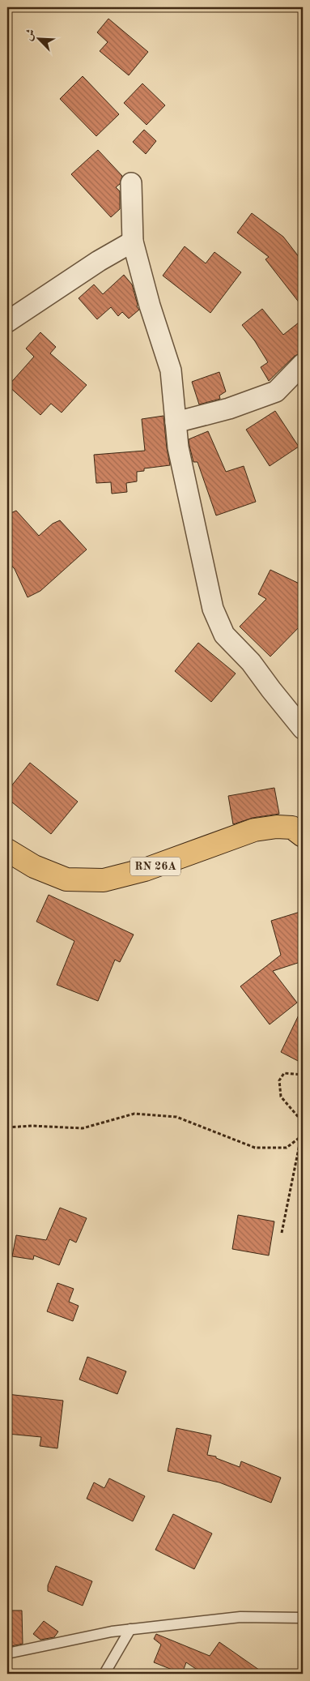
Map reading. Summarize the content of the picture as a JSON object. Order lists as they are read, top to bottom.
{
  "streets": {
    "main road": ["RN 26A"]
  },
  "north": "top left"
}
